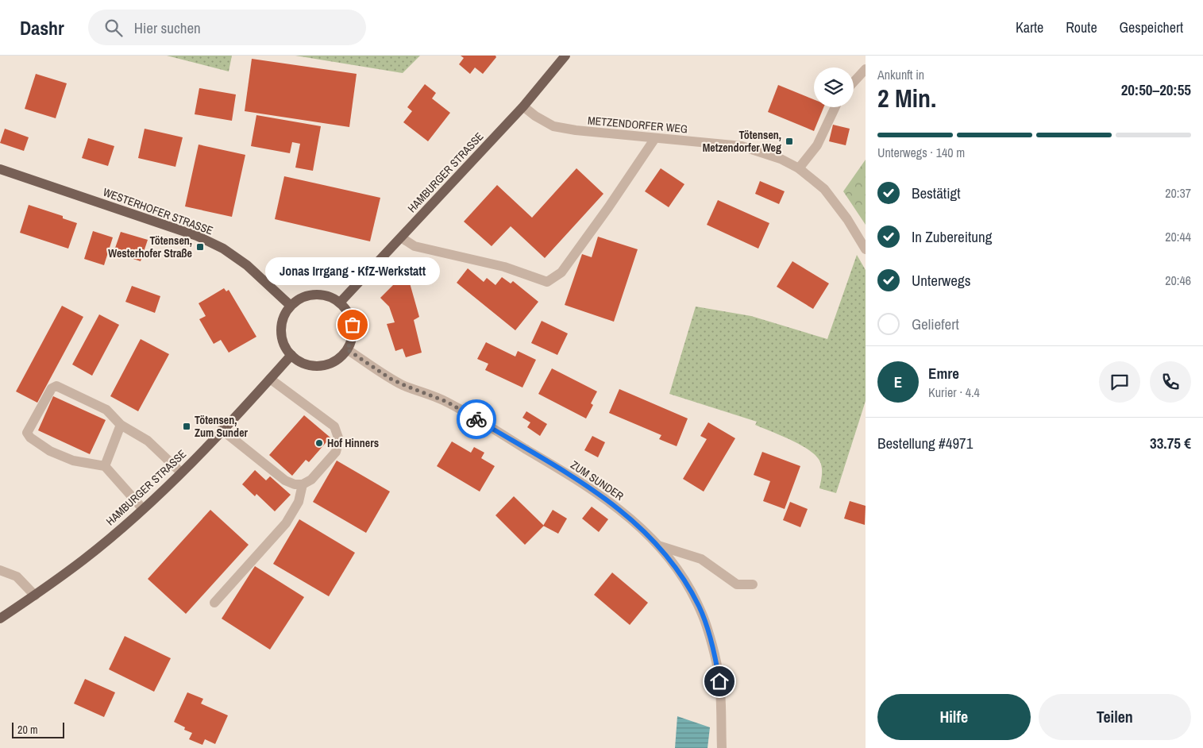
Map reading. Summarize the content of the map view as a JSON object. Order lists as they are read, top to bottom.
{
  "streets": {
    "main road": ["HAMBURGER STRASSE", "WESTERHOFER STRASSE"],
    "street": ["METZENDORFER WEG", "ZUM SUNDER"]
  },
  "crossings": [
    ["METZENDORFER WEG", "HAMBURGER STRASSE"],
    ["HAMBURGER STRASSE", "WESTERHOFER STRASSE"],
    ["HAMBURGER STRASSE", "ZUM SUNDER"],
    ["WESTERHOFER STRASSE", "ZUM SUNDER"]
  ],
  "places": {
    "transit": ["Tötensen, Metzendorfer Weg", "Tötensen, Westerhofer Straße", "Tötensen, Zum Sunder"],
    "other": ["Jonas Irrgang - KfZ-Werkstatt", "Hof Hinners"]
  },
  "scale_bar": "20 m",
  "page": {
    "header": "Dashr",
    "search": "Hier suchen",
    "nav": ["Karte", "Route", "Gespeichert"],
    "heading": ["2 Min.", "Ankunft in", "20:50–20:55"],
    "panel": [
      "Emre",
      "Kurier · 4.4",
      "Bestellung #4971",
      "33.75 €"
    ],
    "bar": "Unterwegs · 140 m",
    "list": [
      ["Bestätigt", "20:37"],
      ["In Zubereitung", "20:44"],
      ["Unterwegs", "20:46"],
      "Geliefert"
    ],
    "bubble": "Jonas Irrgang - KfZ-Werkstatt",
    "round": "E",
    "buttons": ["Hilfe", "Teilen"],
    "scale": "20 m"
  }
}
